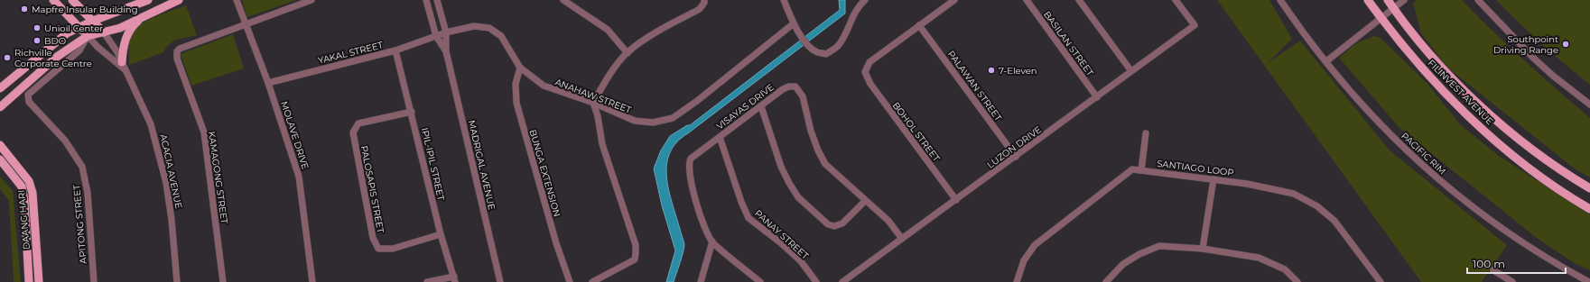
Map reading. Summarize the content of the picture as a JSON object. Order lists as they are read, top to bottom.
{
  "streets": {
    "main road": ["FILINVEST AVENUE", "ACACIA AVENUE", "DAANG HARI"],
    "street": [
      "BASILAN STREET",
      "YAKAL STREET",
      "PALAWAN STREET",
      "ANAHAW STREET",
      "VISAYAS DRIVE",
      "BOHOL STREET",
      "MOLAVE DRIVE",
      "LUZON DRIVE",
      "PACIFIC RIM",
      "IPIL-IPIL STREET",
      "MADRIGAL AVENUE",
      "SANTIAGO LOOP",
      "BUNGA EXTENSION",
      "KAMAGONG STREET",
      "PALOSAPIS STREET",
      "APITONG STREET",
      "PANAY STREET"
    ]
  },
  "crossings": [
    ["BASILAN STREET", "LUZON DRIVE"],
    ["YAKAL STREET", "ANAHAW STREET"],
    ["YAKAL STREET", "MOLAVE DRIVE"],
    ["YAKAL STREET", "IPIL-IPIL STREET"],
    ["YAKAL STREET", "MADRIGAL AVENUE"],
    ["PALAWAN STREET", "BOHOL STREET"],
    ["PALAWAN STREET", "LUZON DRIVE"],
    ["ANAHAW STREET", "MADRIGAL AVENUE"],
    ["ANAHAW STREET", "BUNGA EXTENSION"],
    ["VISAYAS DRIVE", "LUZON DRIVE"],
    ["VISAYAS DRIVE", "PANAY STREET"],
    ["BOHOL STREET", "LUZON DRIVE"],
    ["MOLAVE DRIVE", "KAMAGONG STREET"],
    ["IPIL-IPIL STREET", "PALOSAPIS STREET"],
    ["ACACIA AVENUE", "APITONG STREET"]
  ],
  "places": [
    "Mapfre Insular Building",
    "Unioil Center",
    "BDO",
    "Southpoint Driving Range",
    "Richville Corporate Centre",
    "7-Eleven"
  ],
  "scale_bar": "100 m"
}
